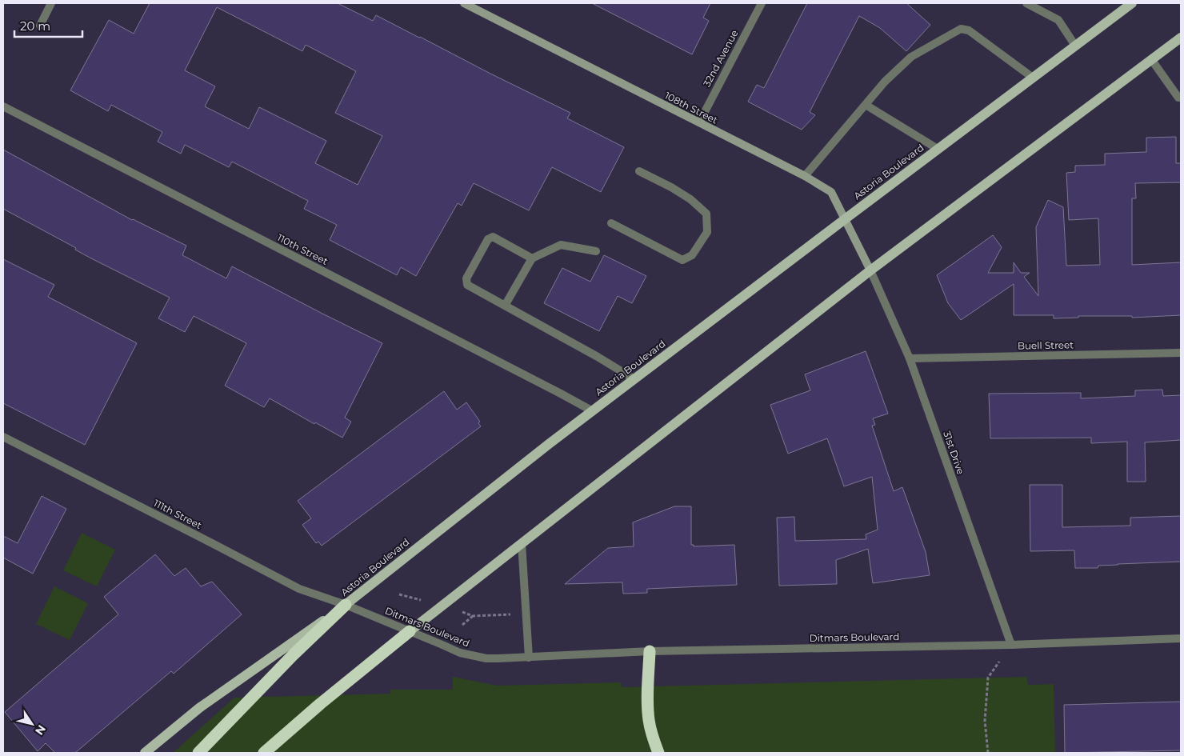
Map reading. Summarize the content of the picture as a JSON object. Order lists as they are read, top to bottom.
{
  "streets": {
    "main road": ["108th Street", "Astoria Boulevard"],
    "street": [
      "32nd Avenue",
      "110th Street",
      "Buell Street",
      "31st Drive",
      "111th Street",
      "Ditmars Boulevard"
    ]
  },
  "crossings": [
    ["32nd Avenue", "108th Street"],
    ["108th Street", "Astoria Boulevard"],
    ["108th Street", "31st Drive"],
    ["Astoria Boulevard", "110th Street"],
    ["Astoria Boulevard", "111th Street"],
    ["Astoria Boulevard", "Ditmars Boulevard"],
    ["Buell Street", "31st Drive"],
    ["31st Drive", "Ditmars Boulevard"],
    ["111th Street", "Ditmars Boulevard"]
  ],
  "scale_bar": "20 m",
  "north": "bottom right"
}
